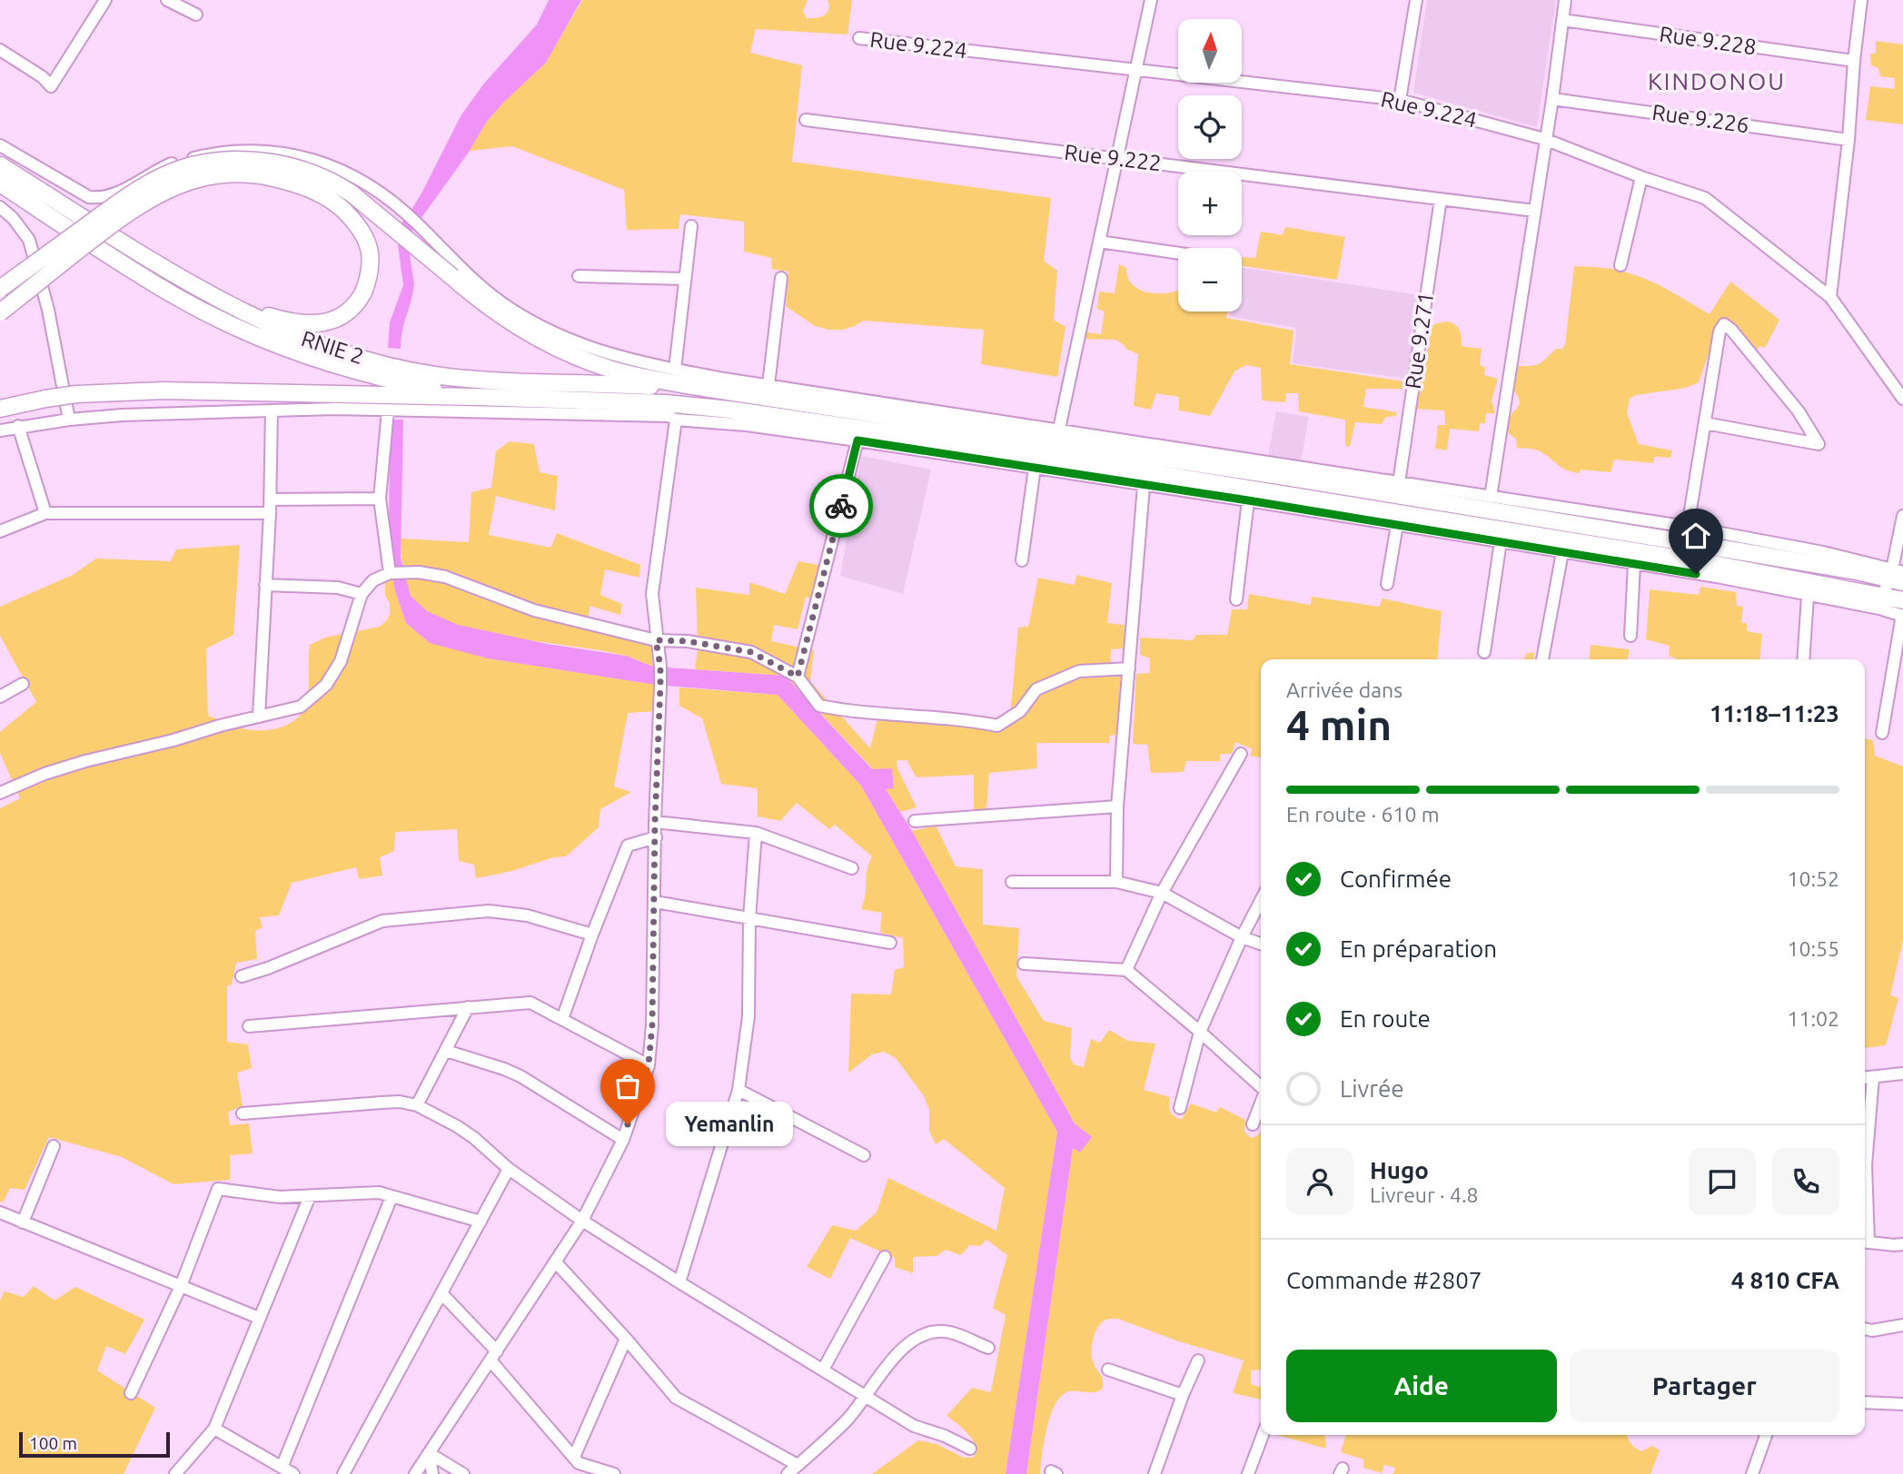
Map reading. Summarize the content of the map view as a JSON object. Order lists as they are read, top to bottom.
{
  "streets": {
    "highway": ["RNIE 2"],
    "street": [
      "Rue 9.228",
      "Rue 9.224",
      "Rue 9.226",
      "Rue 9.222",
      "Rue 9.271"
    ]
  },
  "crossings": [
    ["Rue 9.222", "Rue 9.271"]
  ],
  "districts": ["KINDONOU"],
  "places": ["Yemanlin"],
  "scale_bar": "100 m",
  "north": "top",
  "page": {
    "map_buttons": ["+", "−"],
    "heading": ["4 min", "Arrivée dans", "11:18–11:23"],
    "panel": [
      "Hugo",
      "Livreur · 4.8",
      "Commande #2807",
      "4 810 CFA"
    ],
    "bar": "En route · 610 m",
    "list": [
      ["Confirmée", "10:52"],
      ["En préparation", "10:55"],
      ["En route", "11:02"],
      "Livrée"
    ],
    "bubble": "Yemanlin",
    "buttons": ["Aide", "Partager"],
    "scale": "100 m"
  }
}
